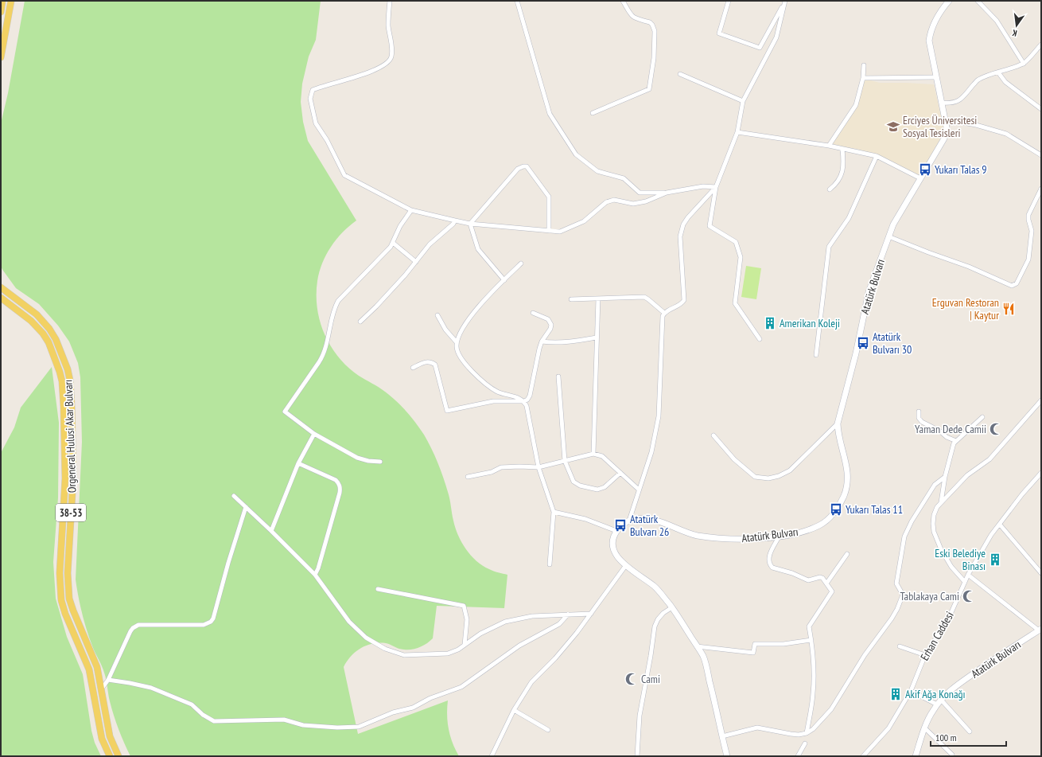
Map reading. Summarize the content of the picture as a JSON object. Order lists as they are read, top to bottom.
{
  "streets": {
    "main road": ["Orgeneral Hulusi Akar Bulvarı", "38-53"],
    "street": ["Atatürk Bulvarı", "Erhan Caddesi"]
  },
  "places": {
    "school or university": ["Erciyes Üniversitesi Sosyal Tesisleri"],
    "bus stop": [
      "Yukarı Talas 9",
      "Atatürk Bulvarı 30",
      "Yukarı Talas 11",
      "Atatürk Bulvarı 26"
    ],
    "restaurant": ["Erguvan Restoran | Kaytur"],
    "building": ["Amerikan Koleji", "Eski Belediye Binası", "Akif Ağa Konağı"],
    "mosque": ["Yaman Dede Camii", "Tablakaya Cami", "Cami"]
  },
  "scale_bar": "100 m",
  "north": "bottom"
}
